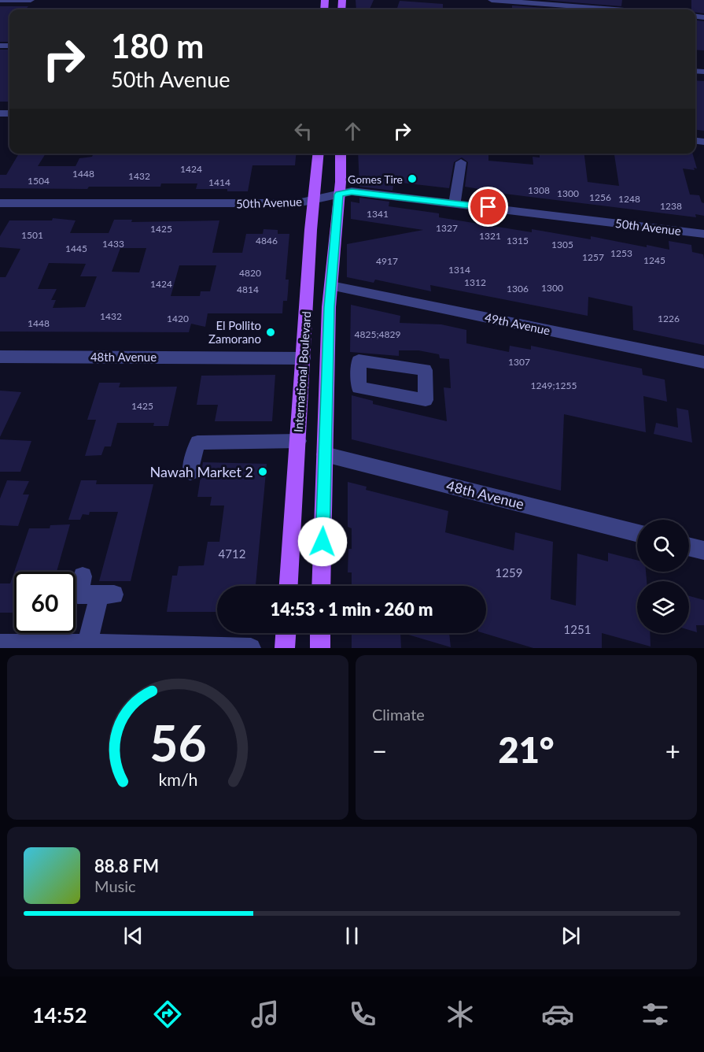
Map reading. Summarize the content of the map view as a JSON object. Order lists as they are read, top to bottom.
{
  "streets": {
    "main road": ["International Boulevard"],
    "street": ["50th Avenue", "49th Avenue", "48th Avenue"]
  },
  "crossings": [
    ["50th Avenue", "International Boulevard"],
    ["49th Avenue", "International Boulevard"],
    ["48th Avenue", "International Boulevard"]
  ],
  "places": ["Gomes Tire", "El Pollito Zamorano", "Nawah Market 2"],
  "house_numbers": [
    "1424",
    "1448",
    "1432",
    "1504",
    "1414",
    "1308",
    "1300",
    "1256",
    "1248",
    "1238",
    "1341",
    "1327",
    "1425",
    "1501",
    "1321",
    "4846",
    "1315",
    "1433",
    "1305",
    "1445",
    "1253",
    "1257",
    "1245",
    "4917",
    "1314",
    "4820",
    "1312",
    "1424",
    "1300",
    "1306",
    "4814",
    "1432",
    "1420",
    "1226",
    "1448",
    "4825;4829",
    "1307",
    "1249;1255",
    "1425",
    "4712",
    "1259",
    "1251"
  ],
  "page": {
    "turn": ["180 m", "50th Avenue"],
    "limit": "60",
    "trip": "14:53 · 1 min · 260 m",
    "tile": "Climate",
    "heat": ["−", "21°", "+"],
    "song": ["88.8 FM", "Music"],
    "tabs": "14:52",
    "gauge": ["56", "km/h"]
  }
}
